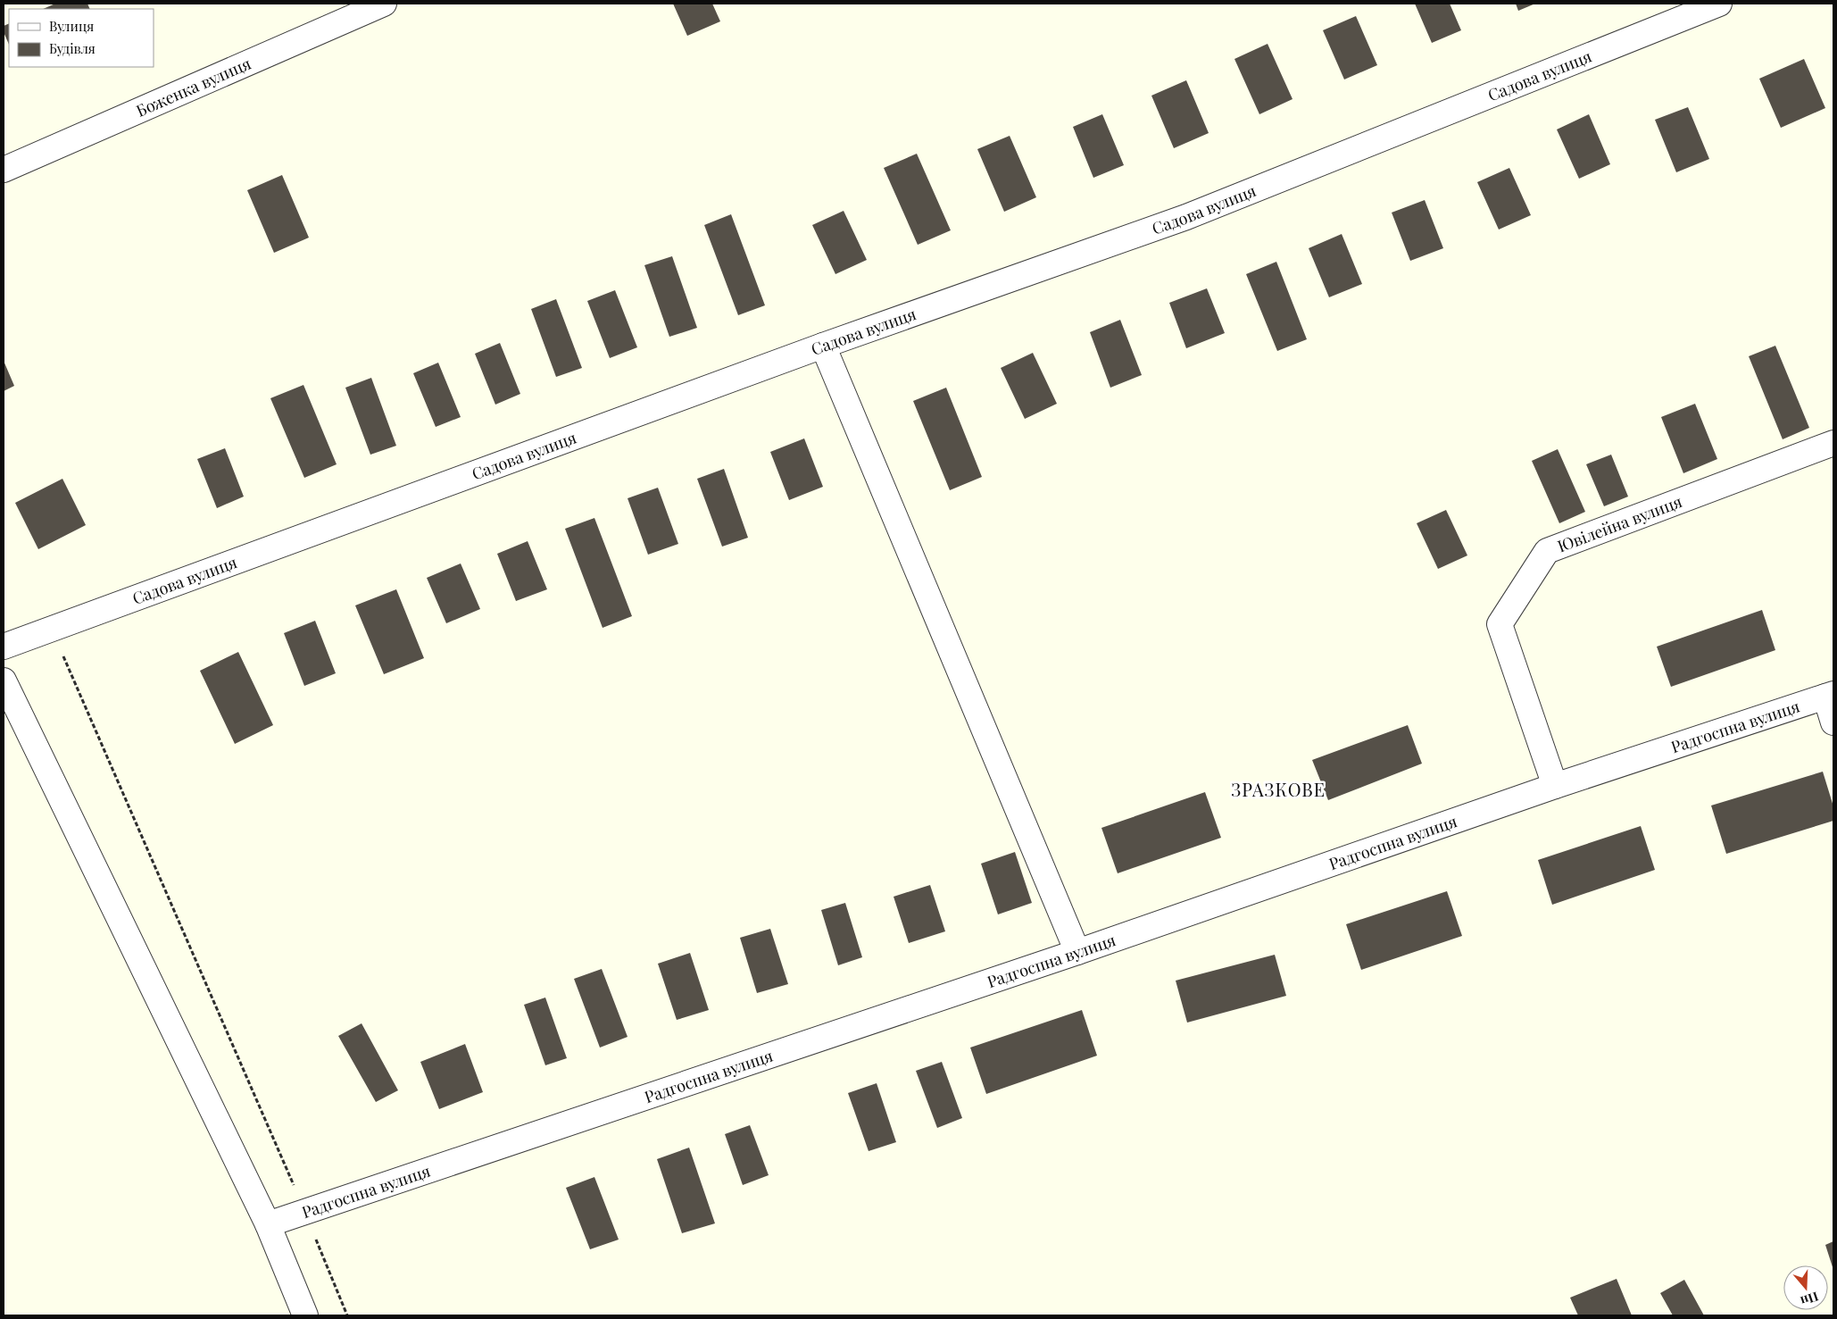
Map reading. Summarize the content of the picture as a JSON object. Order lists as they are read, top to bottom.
{
  "streets": {
    "street": [
      "Садова вулиця",
      "Боженка вулиця",
      "Ювілейна вулиця",
      "Радгоспна вулиця"
    ]
  },
  "crossings": [
    ["Ювілейна вулиця", "Радгоспна вулиця"]
  ],
  "districts": ["ЗРАЗКОВЕ"],
  "legend": ["Вулиця", "Будівля"],
  "north": "bottom"
}
